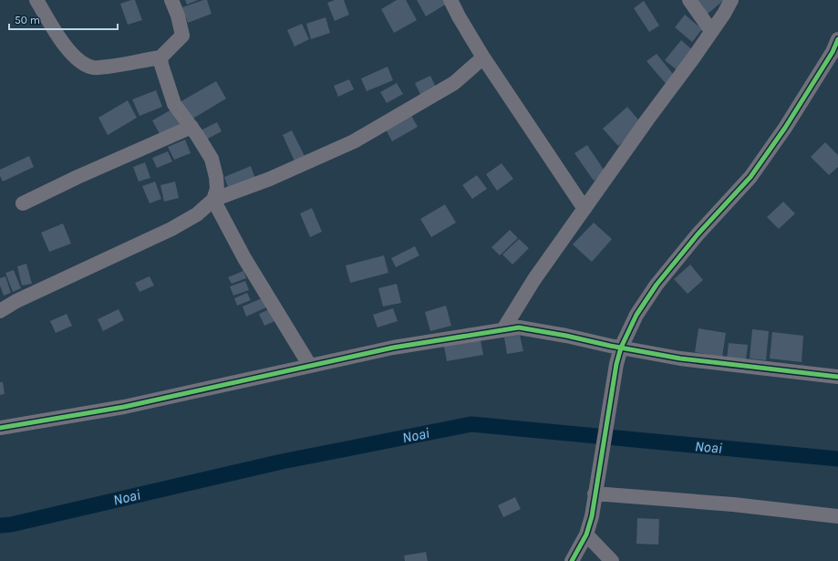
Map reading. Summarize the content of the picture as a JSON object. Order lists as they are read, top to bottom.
{
  "water": ["Noai"],
  "scale_bar": "50 m"
}
